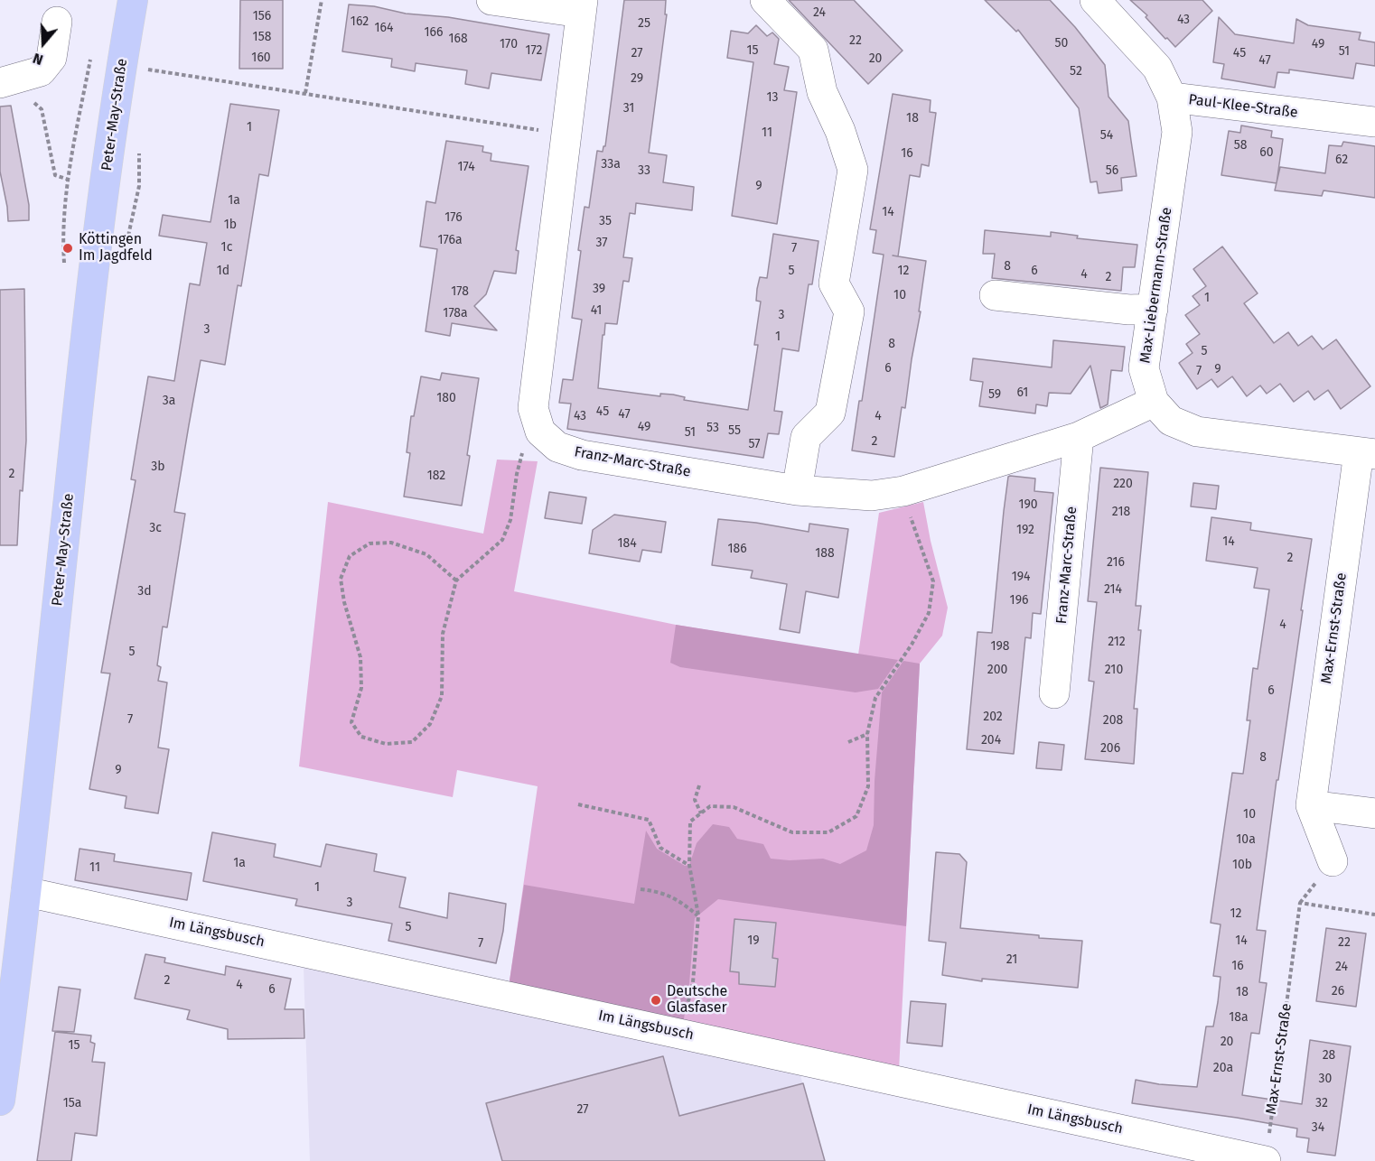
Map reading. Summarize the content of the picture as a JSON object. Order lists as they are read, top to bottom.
{
  "streets": {
    "main road": ["Peter-May-Straße"],
    "street": [
      "Paul-Klee-Straße",
      "Max-Liebermann-Straße",
      "Franz-Marc-Straße",
      "Max-Ernst-Straße",
      "Im Längsbusch"
    ]
  },
  "crossings": [
    ["Paul-Klee-Straße", "Max-Liebermann-Straße"],
    ["Peter-May-Straße", "Im Längsbusch"],
    ["Max-Liebermann-Straße", "Franz-Marc-Straße"],
    ["Max-Liebermann-Straße", "Max-Ernst-Straße"],
    ["Max-Ernst-Straße", "Im Längsbusch"]
  ],
  "places": ["Köttingen Im Jagdfeld", "Deutsche Glasfaser"],
  "house_numbers": [
    "24",
    "156",
    "43",
    "162",
    "25",
    "164",
    "166",
    "158",
    "168",
    "22",
    "50",
    "170",
    "49",
    "172",
    "15",
    "51",
    "27",
    "45",
    "160",
    "20",
    "47",
    "52",
    "29",
    "13",
    "31",
    "18",
    "1",
    "11",
    "54",
    "58",
    "60",
    "16",
    "62",
    "33a",
    "174",
    "33",
    "56",
    "9",
    "1a",
    "14",
    "176",
    "35",
    "1b",
    "176a",
    "37",
    "1c",
    "7",
    "8",
    "1d",
    "5",
    "12",
    "6",
    "4",
    "2",
    "39",
    "178",
    "10",
    "1",
    "41",
    "178a",
    "3",
    "3",
    "1",
    "8",
    "5",
    "6",
    "9",
    "7",
    "61",
    "59",
    "180",
    "3a",
    "45",
    "47",
    "43",
    "4",
    "49",
    "53",
    "55",
    "51",
    "2",
    "57",
    "3b",
    "2",
    "182",
    "220",
    "190",
    "218",
    "3c",
    "192",
    "14",
    "184",
    "186",
    "188",
    "2",
    "216",
    "194",
    "214",
    "3d",
    "196",
    "4",
    "212",
    "198",
    "5",
    "200",
    "210",
    "6",
    "202",
    "7",
    "208",
    "204",
    "206",
    "8",
    "9",
    "10",
    "10a",
    "1a",
    "10b",
    "11",
    "1",
    "3",
    "12",
    "5",
    "19",
    "14",
    "22",
    "7",
    "21",
    "16",
    "24",
    "2",
    "4",
    "6",
    "26",
    "18",
    "18a",
    "20",
    "15",
    "28",
    "20a",
    "30",
    "15a",
    "32",
    "27",
    "34"
  ],
  "north": "bottom"
}
